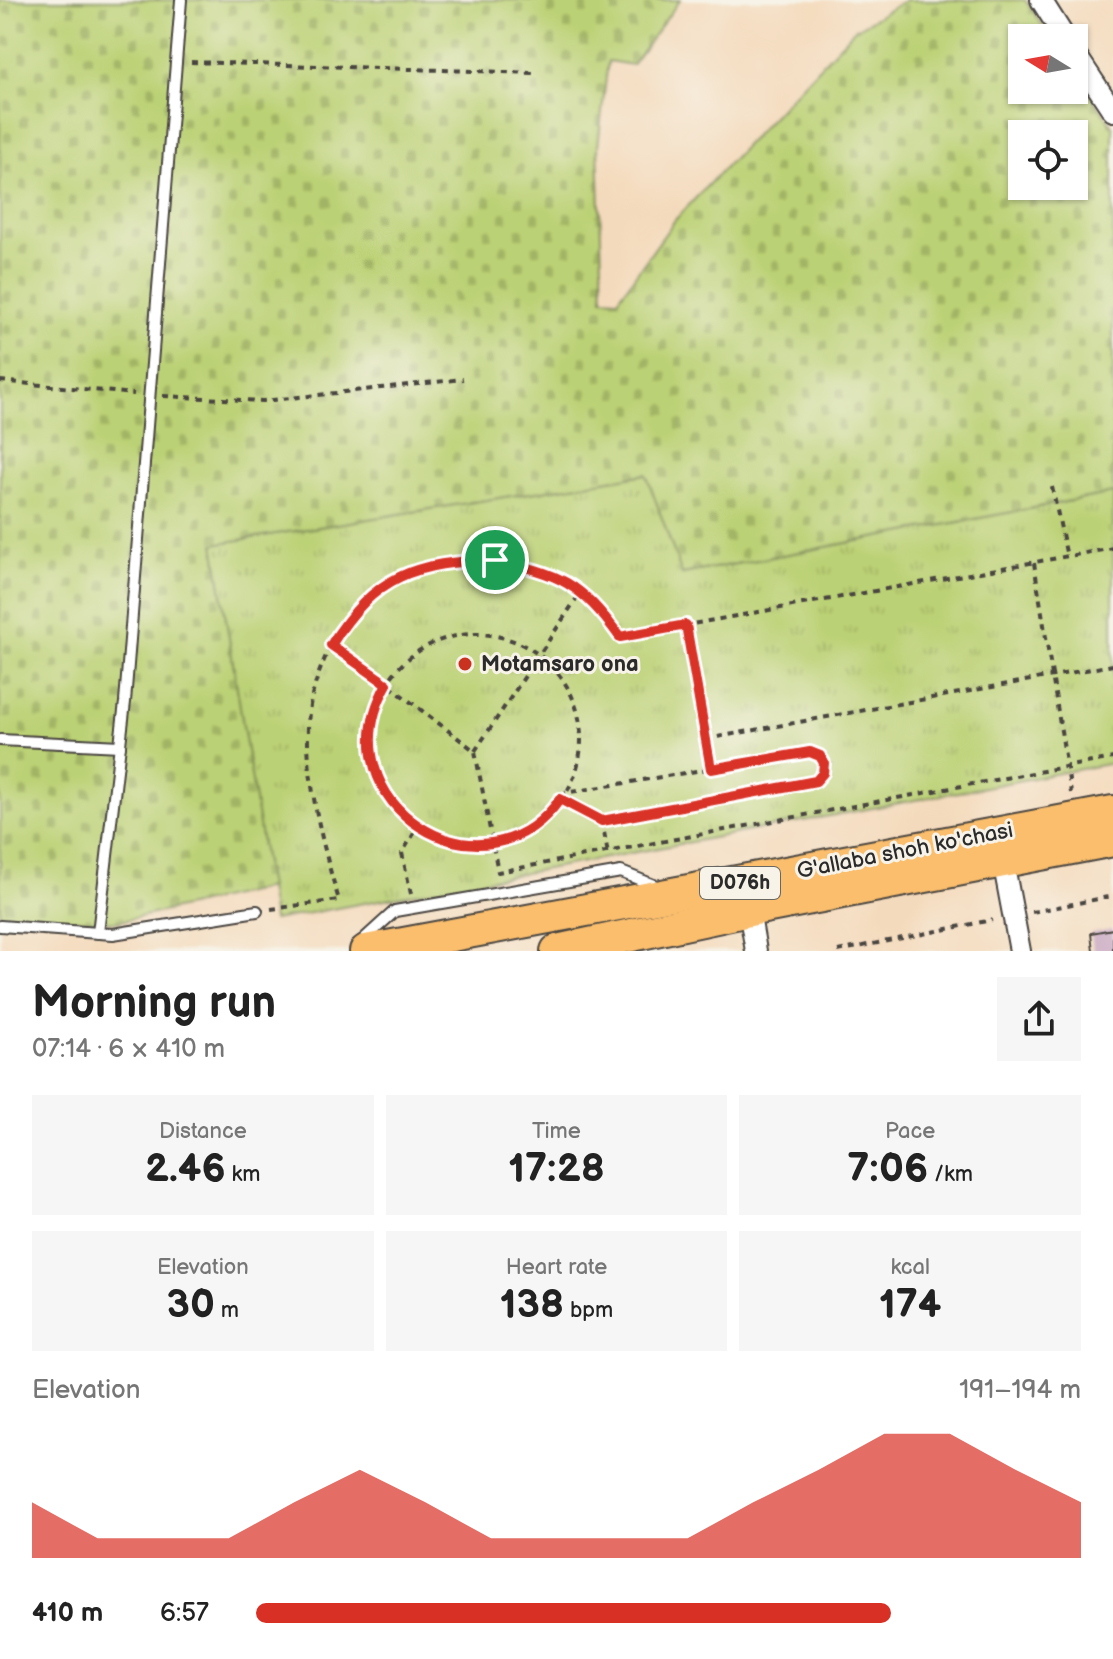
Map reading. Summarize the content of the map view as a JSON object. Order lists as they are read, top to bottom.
{
  "streets": {
    "main road": ["G'allaba shoh ko'chasi", "D076h"]
  },
  "places": ["Motamsaro ona"],
  "north": "left",
  "page": {
    "heading": ["Morning run", "07:14 · 6 × 410 m"],
    "stats": [
      ["Distance", "2.46 km"],
      ["Time", "17:28"],
      ["Pace", "7:06 /km"],
      ["Elevation", "30 m"],
      ["Heart rate", "138 bpm"],
      ["kcal", "174"]
    ],
    "chart": ["Elevation", "191–194 m"],
    "list": [
      {
        "name": "410 m",
        "note": "6:57"
      }
    ]
  }
}
